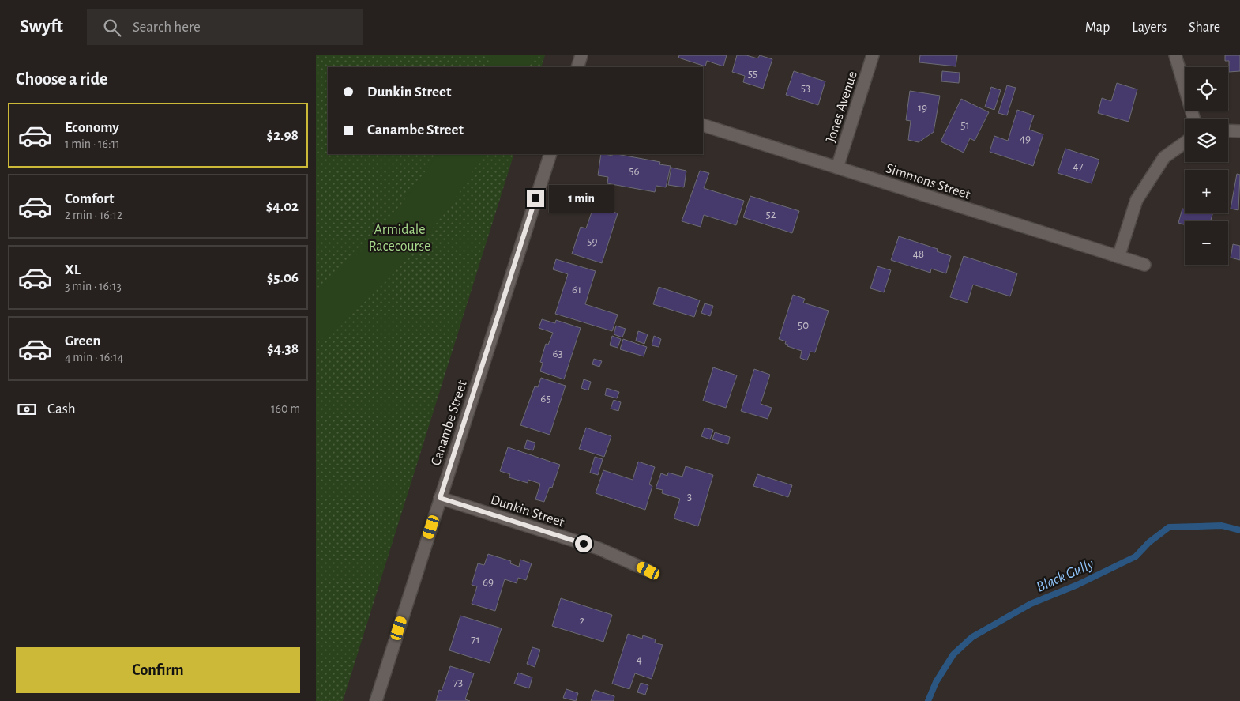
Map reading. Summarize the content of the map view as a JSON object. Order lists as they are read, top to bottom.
{
  "streets": {
    "street": [
      "Jones Avenue",
      "Simmons Street",
      "Canambe Street",
      "Dunkin Street"
    ]
  },
  "crossings": [
    ["Jones Avenue", "Simmons Street"],
    ["Canambe Street", "Dunkin Street"]
  ],
  "water": ["Black Gully"],
  "parks": ["Armidale Racecourse"],
  "house_numbers": [
    "55",
    "53",
    "19",
    "51",
    "49",
    "47",
    "56",
    "52",
    "59",
    "48",
    "61",
    "50",
    "63",
    "65",
    "3",
    "69",
    "2",
    "71",
    "4",
    "73"
  ],
  "page": {
    "header": "Swyft",
    "search": "Search here",
    "nav": ["Map", "Layers", "Share"],
    "heading": "Choose a ride",
    "map_buttons": ["+", "−"],
    "banner": ["Dunkin Street", "Canambe Street"],
    "list": [
      {
        "name": "Economy",
        "note": "1 min · 16:11",
        "value": "$2.98"
      },
      {
        "name": "Comfort",
        "note": "2 min · 16:12",
        "value": "$4.02"
      },
      {
        "name": "XL",
        "note": "3 min · 16:13",
        "value": "$5.06"
      },
      {
        "name": "Green",
        "note": "4 min · 16:14",
        "value": "$4.38"
      }
    ],
    "bubble": "1 min",
    "pay": ["Cash", "160 m"],
    "buttons": "Confirm"
  }
}
